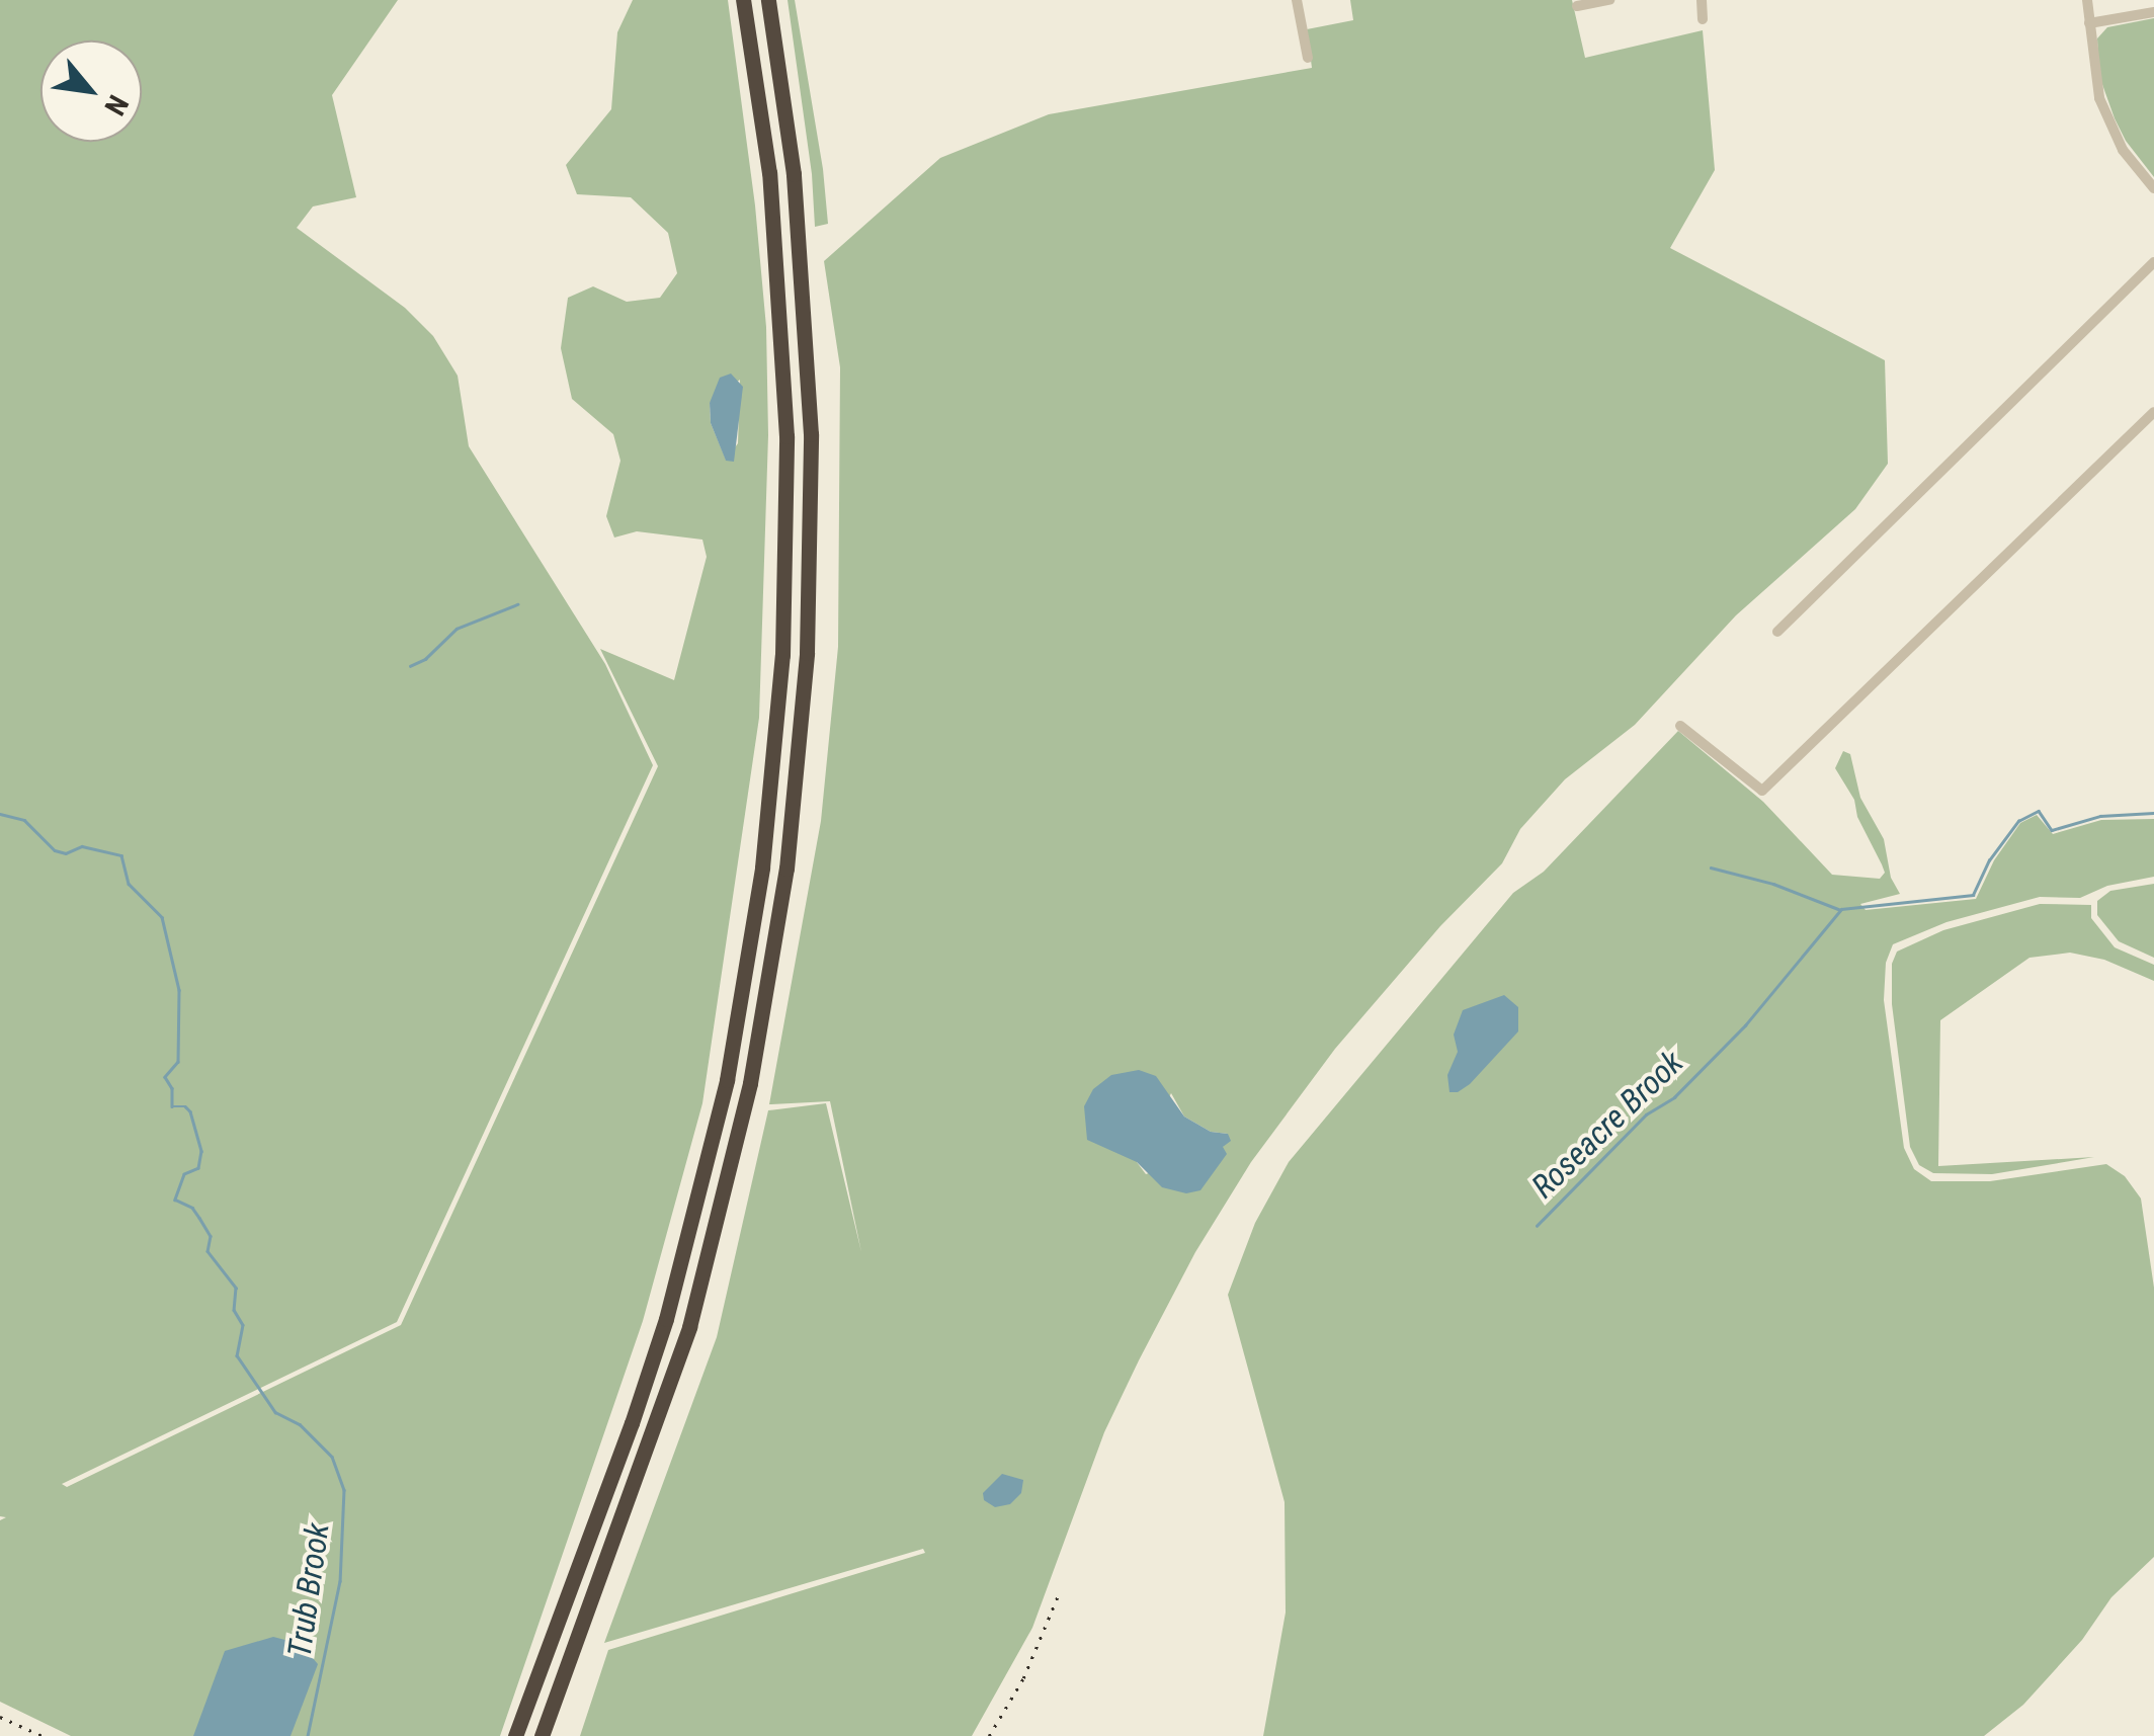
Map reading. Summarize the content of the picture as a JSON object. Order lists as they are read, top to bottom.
{
  "water": ["Roseacre Brook", "Trub Brook"],
  "north": "bottom right"
}
